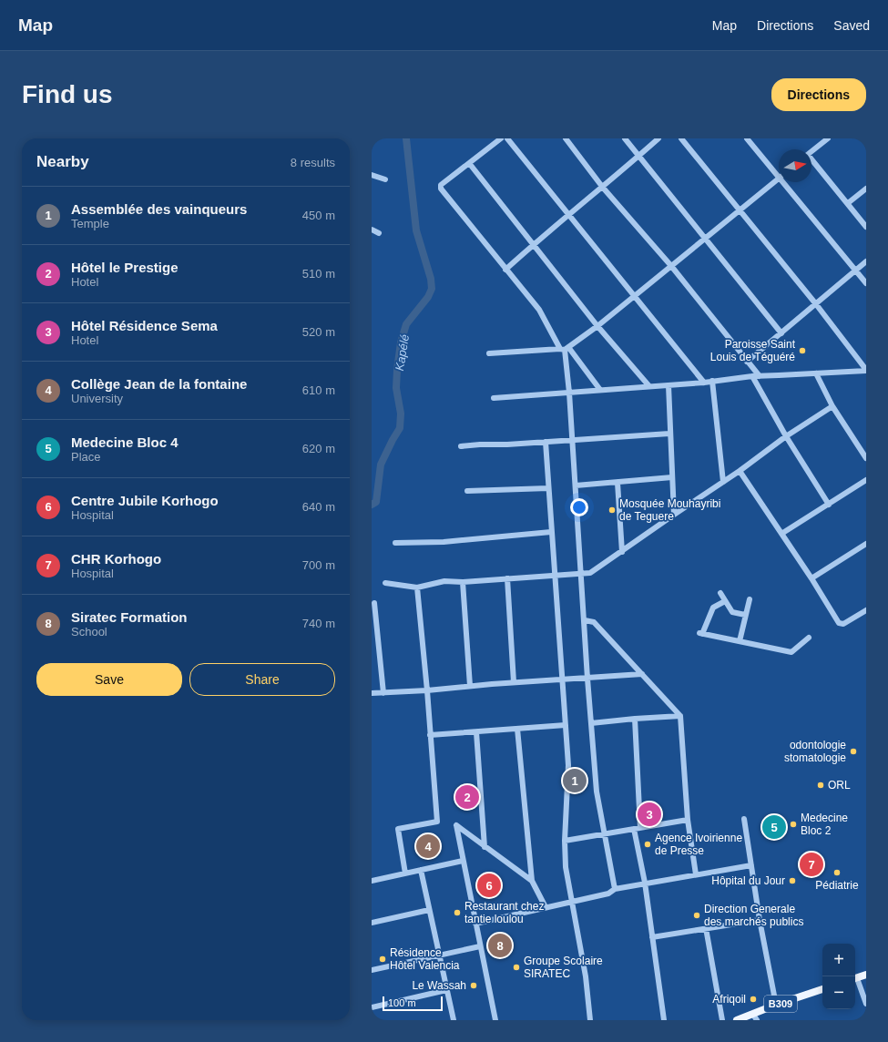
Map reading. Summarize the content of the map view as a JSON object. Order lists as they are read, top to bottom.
{
  "streets": {
    "main road": ["B309"]
  },
  "water": ["Kapélé"],
  "places": [
    "Paroisse Saint Louis de Téguéré",
    "Mosquée Mouhayribi de Teguere",
    "odontologie stomatologie",
    "ORL",
    "Medecine Bloc 2",
    "Agence Ivoirienne de Presse",
    "Pédiatrie",
    "Hôpital du Jour",
    "Restaurant chez tantie loulou",
    "Direction Generale des marchés publics",
    "Résidence Hôtel Valencia",
    "Groupe Scolaire SIRATEC",
    "Le Wassah",
    "Afriqoil"
  ],
  "scale_bar": "100 m",
  "north": "right",
  "page": {
    "header": "Map",
    "nav": ["Map", "Directions", "Saved"],
    "buttons": [
      "Directions",
      ["Save", "Share"]
    ],
    "title": "Find us",
    "heading": ["Nearby", "8 results"],
    "list": [
      {
        "mark": "1",
        "name": "Assemblée des vainqueurs",
        "note": "Temple",
        "value": "450 m"
      },
      {
        "mark": "2",
        "name": "Hôtel le Prestige",
        "note": "Hotel",
        "value": "510 m"
      },
      {
        "mark": "3",
        "name": "Hôtel Résidence Sema",
        "note": "Hotel",
        "value": "520 m"
      },
      {
        "mark": "4",
        "name": "Collège Jean de la fontaine",
        "note": "University",
        "value": "610 m"
      },
      {
        "mark": "5",
        "name": "Medecine Bloc 4",
        "note": "Place",
        "value": "620 m"
      },
      {
        "mark": "6",
        "name": "Centre Jubile Korhogo",
        "note": "Hospital",
        "value": "640 m"
      },
      {
        "mark": "7",
        "name": "CHR Korhogo",
        "note": "Hospital",
        "value": "700 m"
      },
      {
        "mark": "8",
        "name": "Siratec Formation",
        "note": "School",
        "value": "740 m"
      }
    ],
    "pins": [
      "1",
      "2",
      "3",
      "5",
      "4",
      "7",
      "6",
      "8"
    ],
    "map_buttons": ["+", "−"],
    "scale": "100 m"
  }
}
